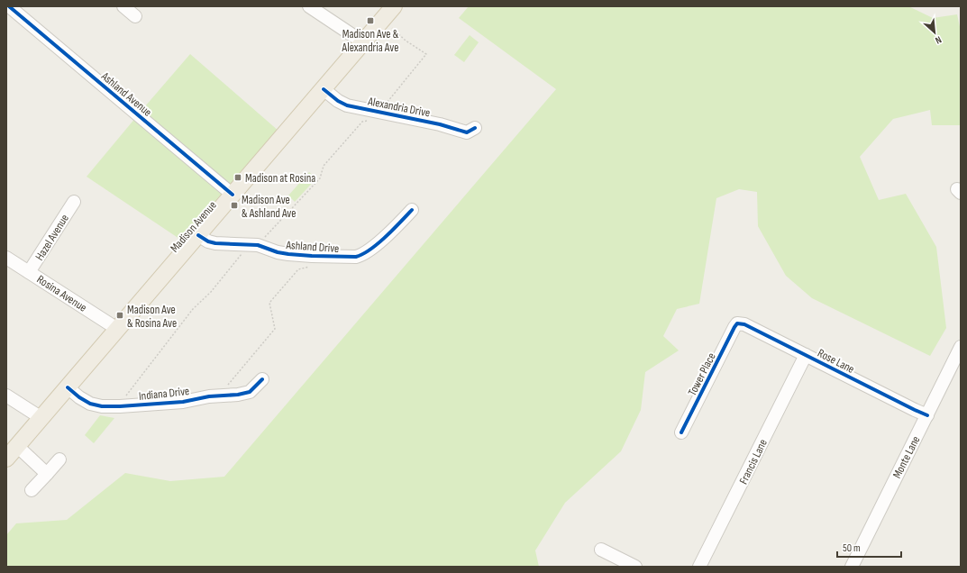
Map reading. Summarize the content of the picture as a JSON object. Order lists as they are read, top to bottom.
{
  "streets": {
    "main road": ["Madison Avenue"],
    "street": [
      "Ashland Avenue",
      "Alexandria Drive",
      "Hazel Avenue",
      "Ashland Drive",
      "Rosina Avenue",
      "Rose Lane",
      "Tower Place",
      "Indiana Drive",
      "Monte Lane",
      "Francis Lane"
    ]
  },
  "crossings": [
    ["Ashland Avenue", "Madison Avenue"],
    ["Alexandria Drive", "Madison Avenue"],
    ["Madison Avenue", "Ashland Drive"],
    ["Madison Avenue", "Rosina Avenue"],
    ["Madison Avenue", "Indiana Drive"],
    ["Hazel Avenue", "Rosina Avenue"],
    ["Rose Lane", "Tower Place"],
    ["Rose Lane", "Monte Lane"],
    ["Rose Lane", "Francis Lane"]
  ],
  "places": {
    "transit": [
      "Madison Ave & Alexandria Ave",
      "Madison at Rosina",
      "Madison Ave & Ashland Ave",
      "Madison Ave & Rosina Ave"
    ]
  },
  "scale_bar": "50 m",
  "north": "bottom right"
}
